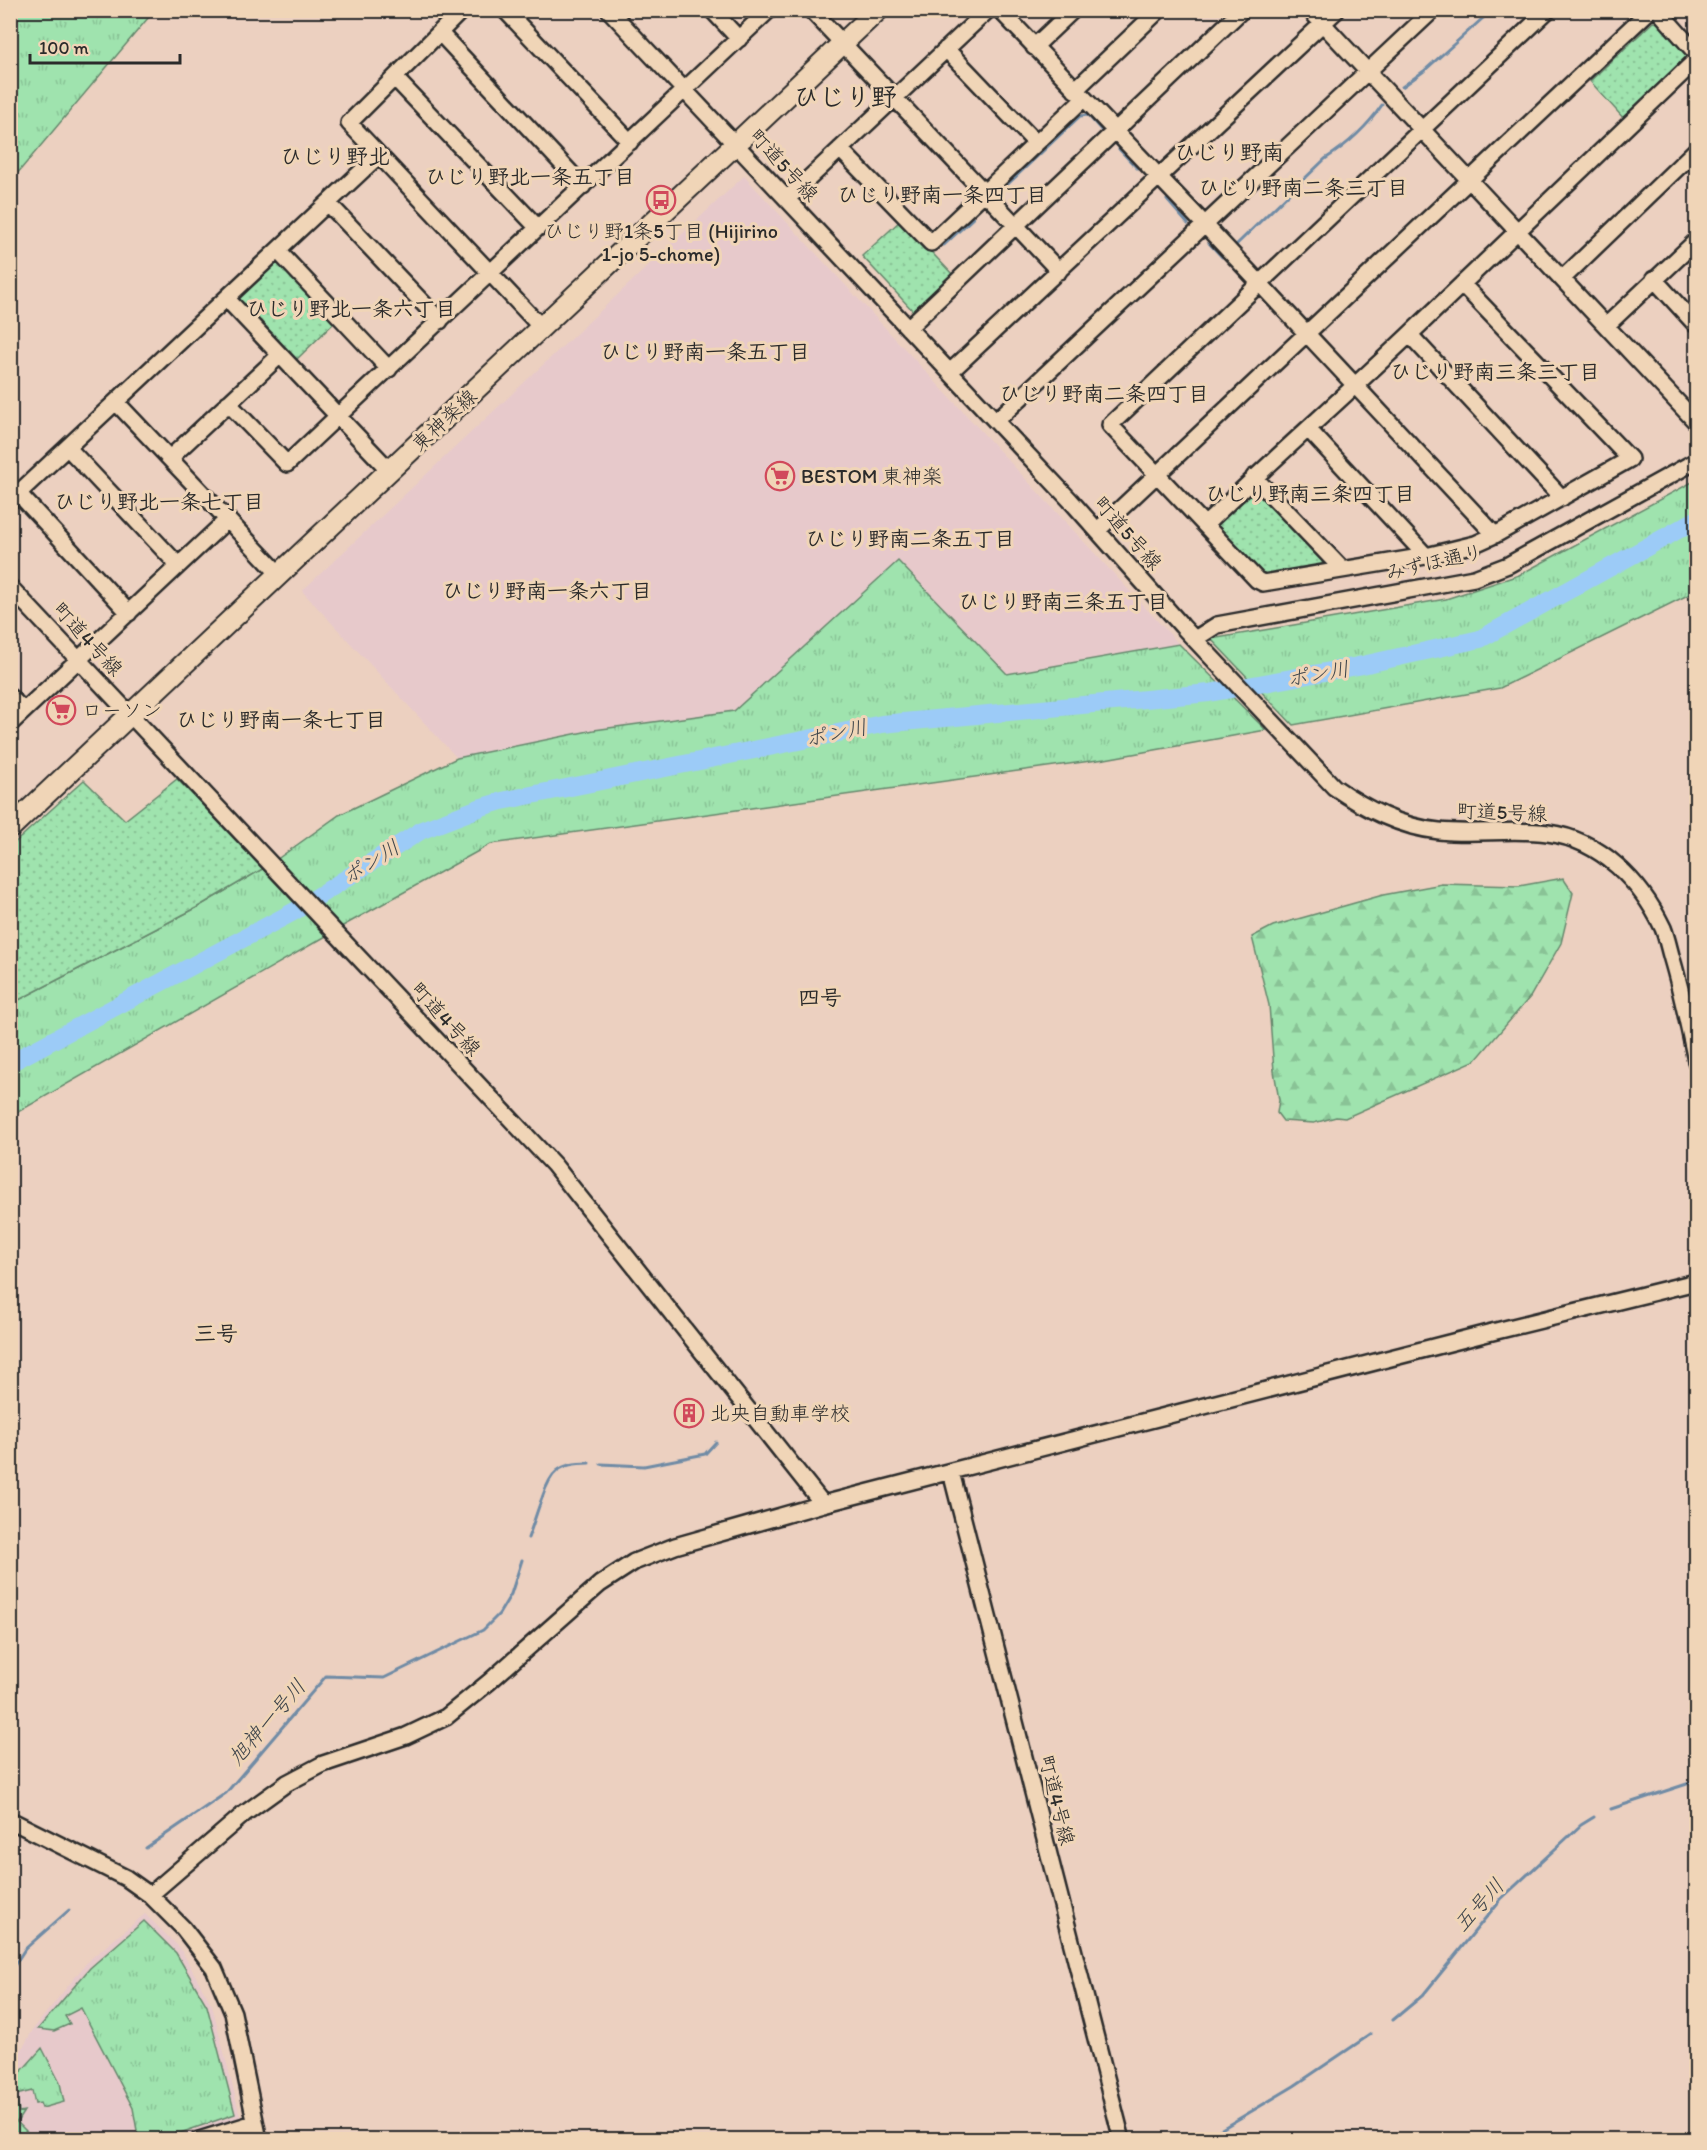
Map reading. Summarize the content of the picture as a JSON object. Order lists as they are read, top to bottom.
{
  "streets": {
    "main road": ["東神楽線"],
    "street": ["町道5号線", "みずほ通り", "町道4号線"]
  },
  "crossings": [
    ["町道5号線", "東神楽線"],
    ["町道5号線", "みずほ通り"],
    ["東神楽線", "町道4号線"]
  ],
  "districts": [
    "ひじり野",
    "ひじり野南",
    "ひじり野北",
    "ひじり野北一条五丁目",
    "ひじり野南二条三丁目",
    "ひじり野南一条四丁目",
    "ひじり野北一条六丁目",
    "ひじり野南一条五丁目",
    "ひじり野南三条三丁目",
    "ひじり野南二条四丁目",
    "ひじり野南三条四丁目",
    "ひじり野北一条七丁目",
    "ひじり野南二条五丁目",
    "ひじり野南一条六丁目",
    "ひじり野南三条五丁目",
    "ひじり野南一条七丁目",
    "四号",
    "三号"
  ],
  "water": ["ポン川", "旭神一号川", "五号川"],
  "places": {
    "bus stop": ["ひじり野1条5丁目 (Hijirino 1-jo 5-chome)"],
    "supermarket": ["BESTOM 東神楽", "ローソン"],
    "building": ["北央自動車学校"]
  },
  "scale_bar": "100 m"
}
